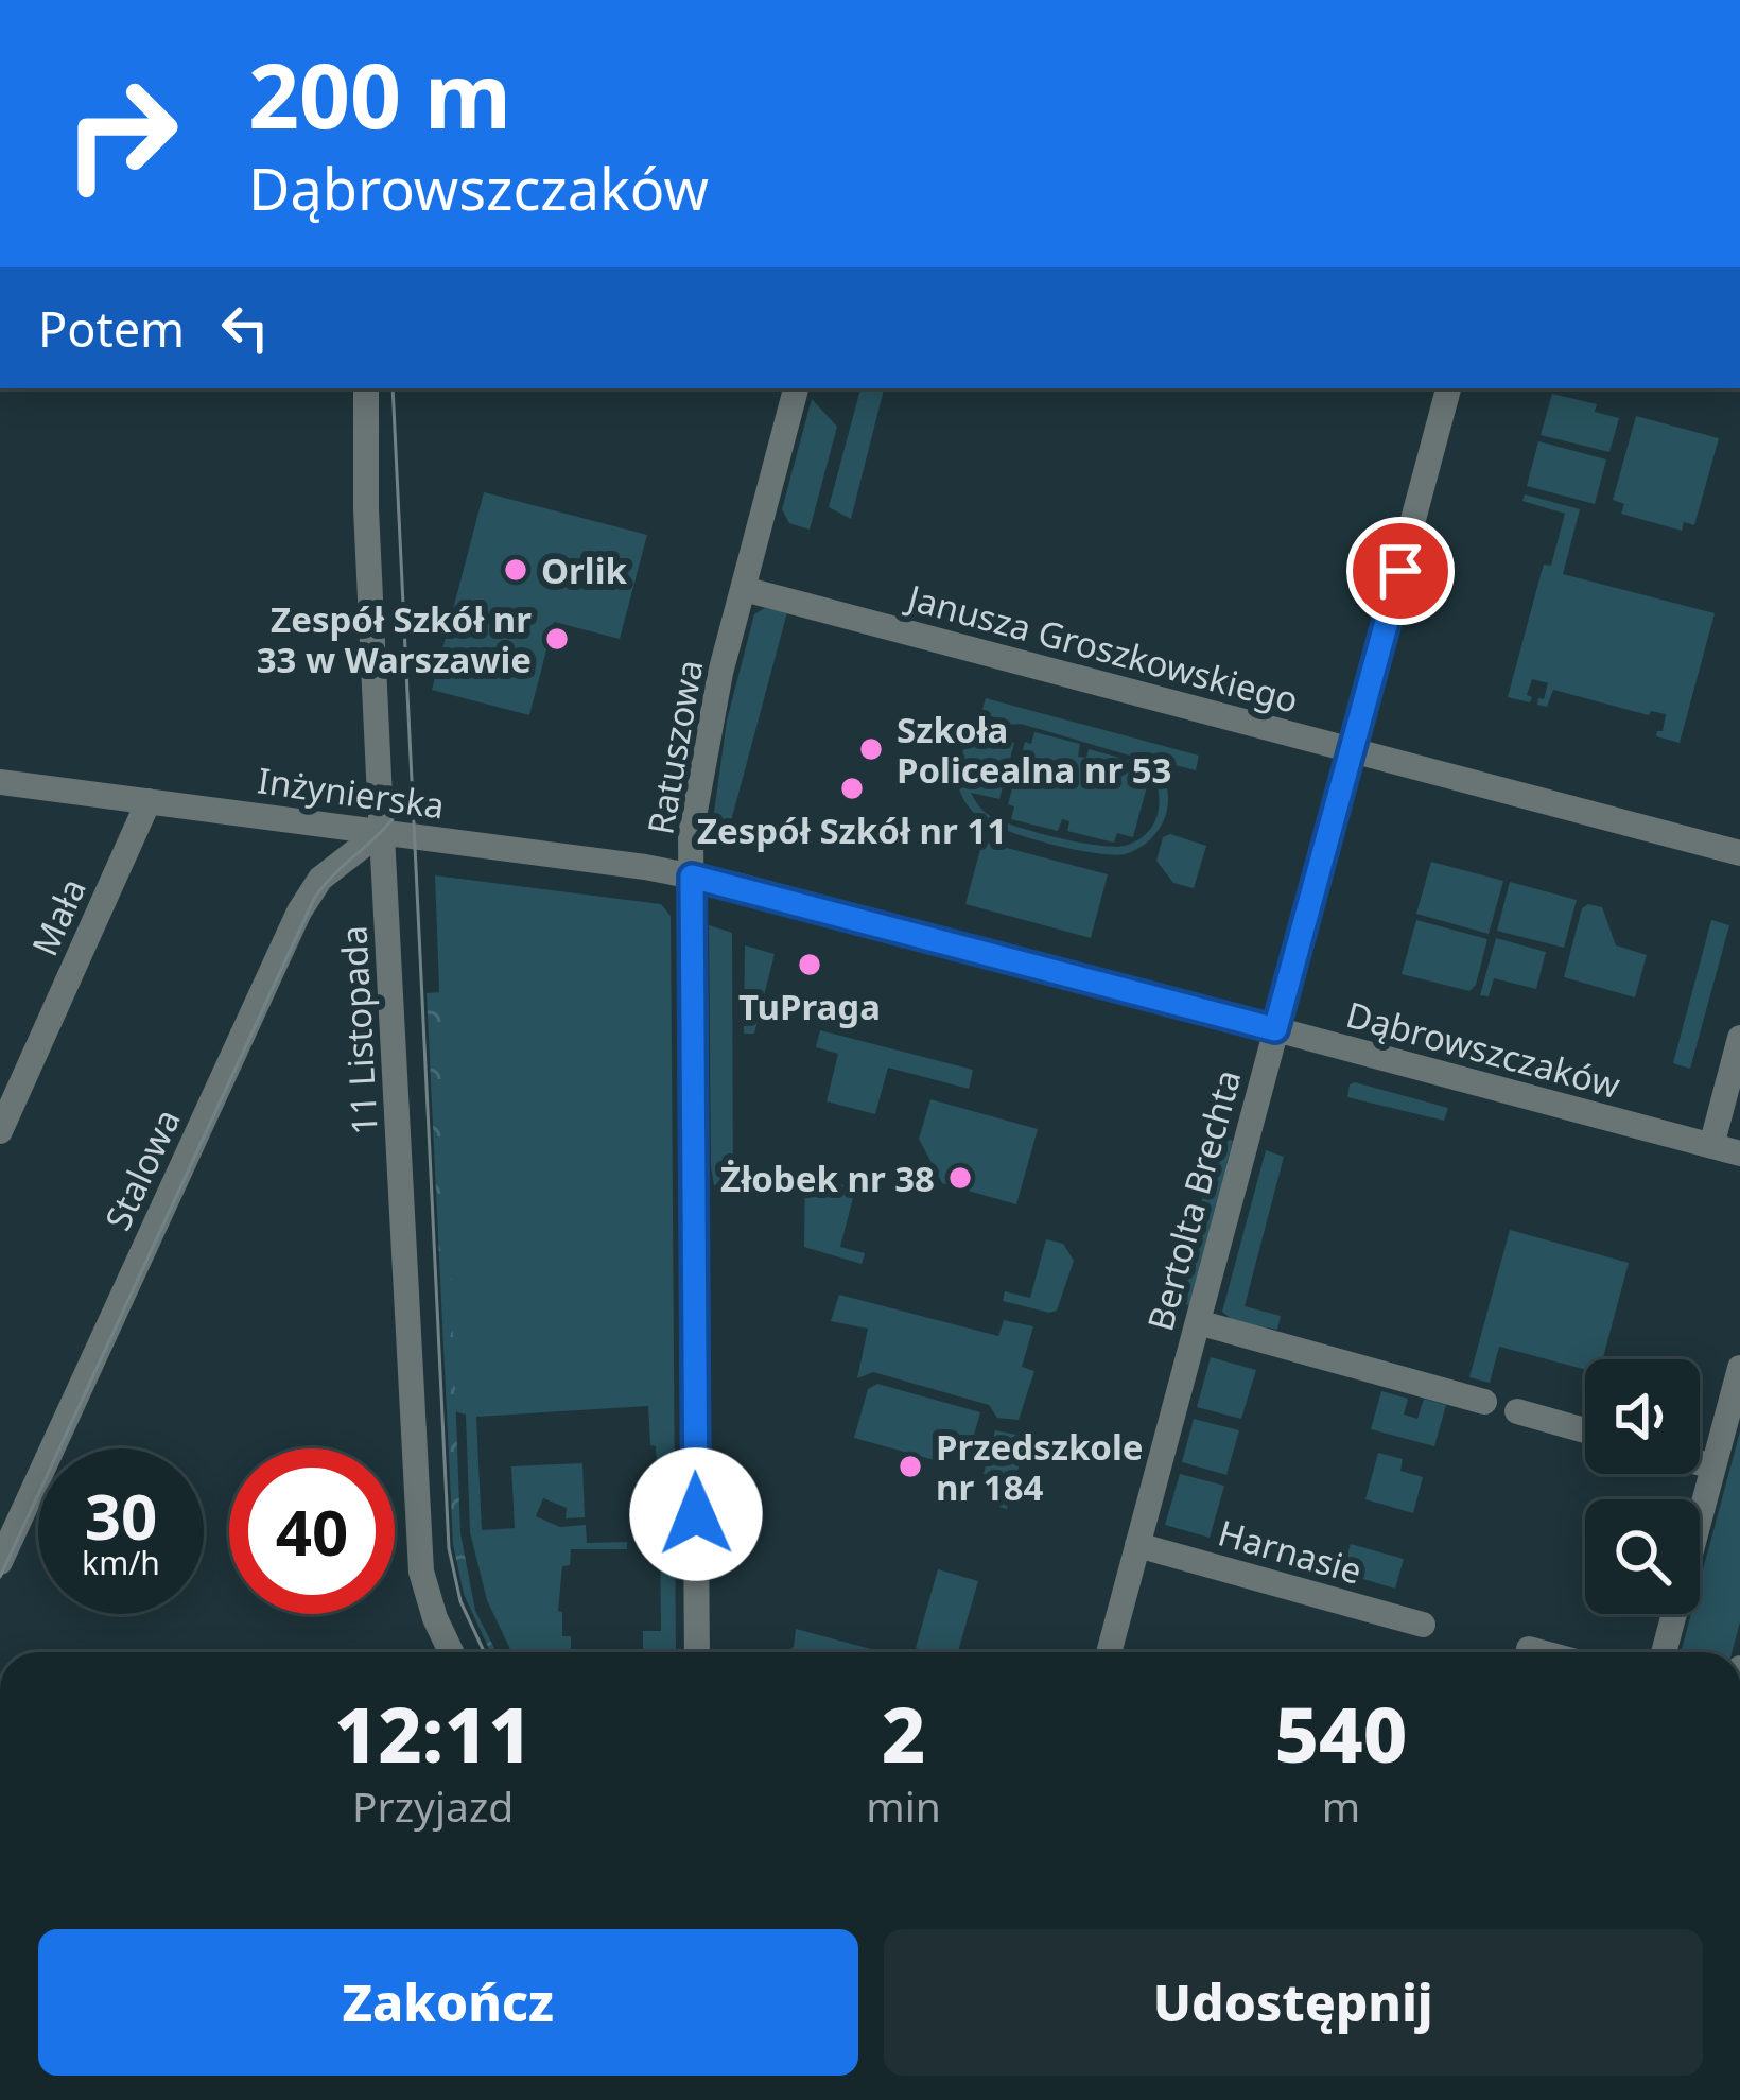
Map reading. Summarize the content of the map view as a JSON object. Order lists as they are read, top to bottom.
{
  "streets": {
    "street": [
      "Janusza Groszkowskiego",
      "Ratuszowa",
      "Inżynierska",
      "Mała",
      "11 Listopada",
      "Dąbrowszczaków",
      "Stalowa",
      "Bertolta Brechta",
      "Harnasie"
    ]
  },
  "crossings": [
    ["Janusza Groszkowskiego", "Ratuszowa"],
    ["Janusza Groszkowskiego", "Bertolta Brechta"],
    ["Ratuszowa", "Inżynierska"],
    ["Ratuszowa", "Dąbrowszczaków"],
    ["Inżynierska", "Mała"],
    ["Inżynierska", "11 Listopada"],
    ["Inżynierska", "Dąbrowszczaków"],
    ["Inżynierska", "Stalowa"],
    ["11 Listopada", "Stalowa"],
    ["Dąbrowszczaków", "Bertolta Brechta"],
    ["Bertolta Brechta", "Harnasie"]
  ],
  "places": [
    "Orlik",
    "Zespół Szkół nr 33 w Warszawie",
    "Szkoła Policealna nr 53",
    "Zespół Szkół nr 11",
    "TuPraga",
    "Żłobek nr 38",
    "Przedszkole nr 184"
  ],
  "page": {
    "turn": ["200 m", "Dąbrowszczaków"],
    "then": "Potem",
    "speed": "30 km/h",
    "limit": "40",
    "eta": [
      "12:11",
      "Przyjazd",
      "2",
      "min",
      "540",
      "m"
    ],
    "buttons": ["Zakończ", "Udostępnij"]
  }
}
